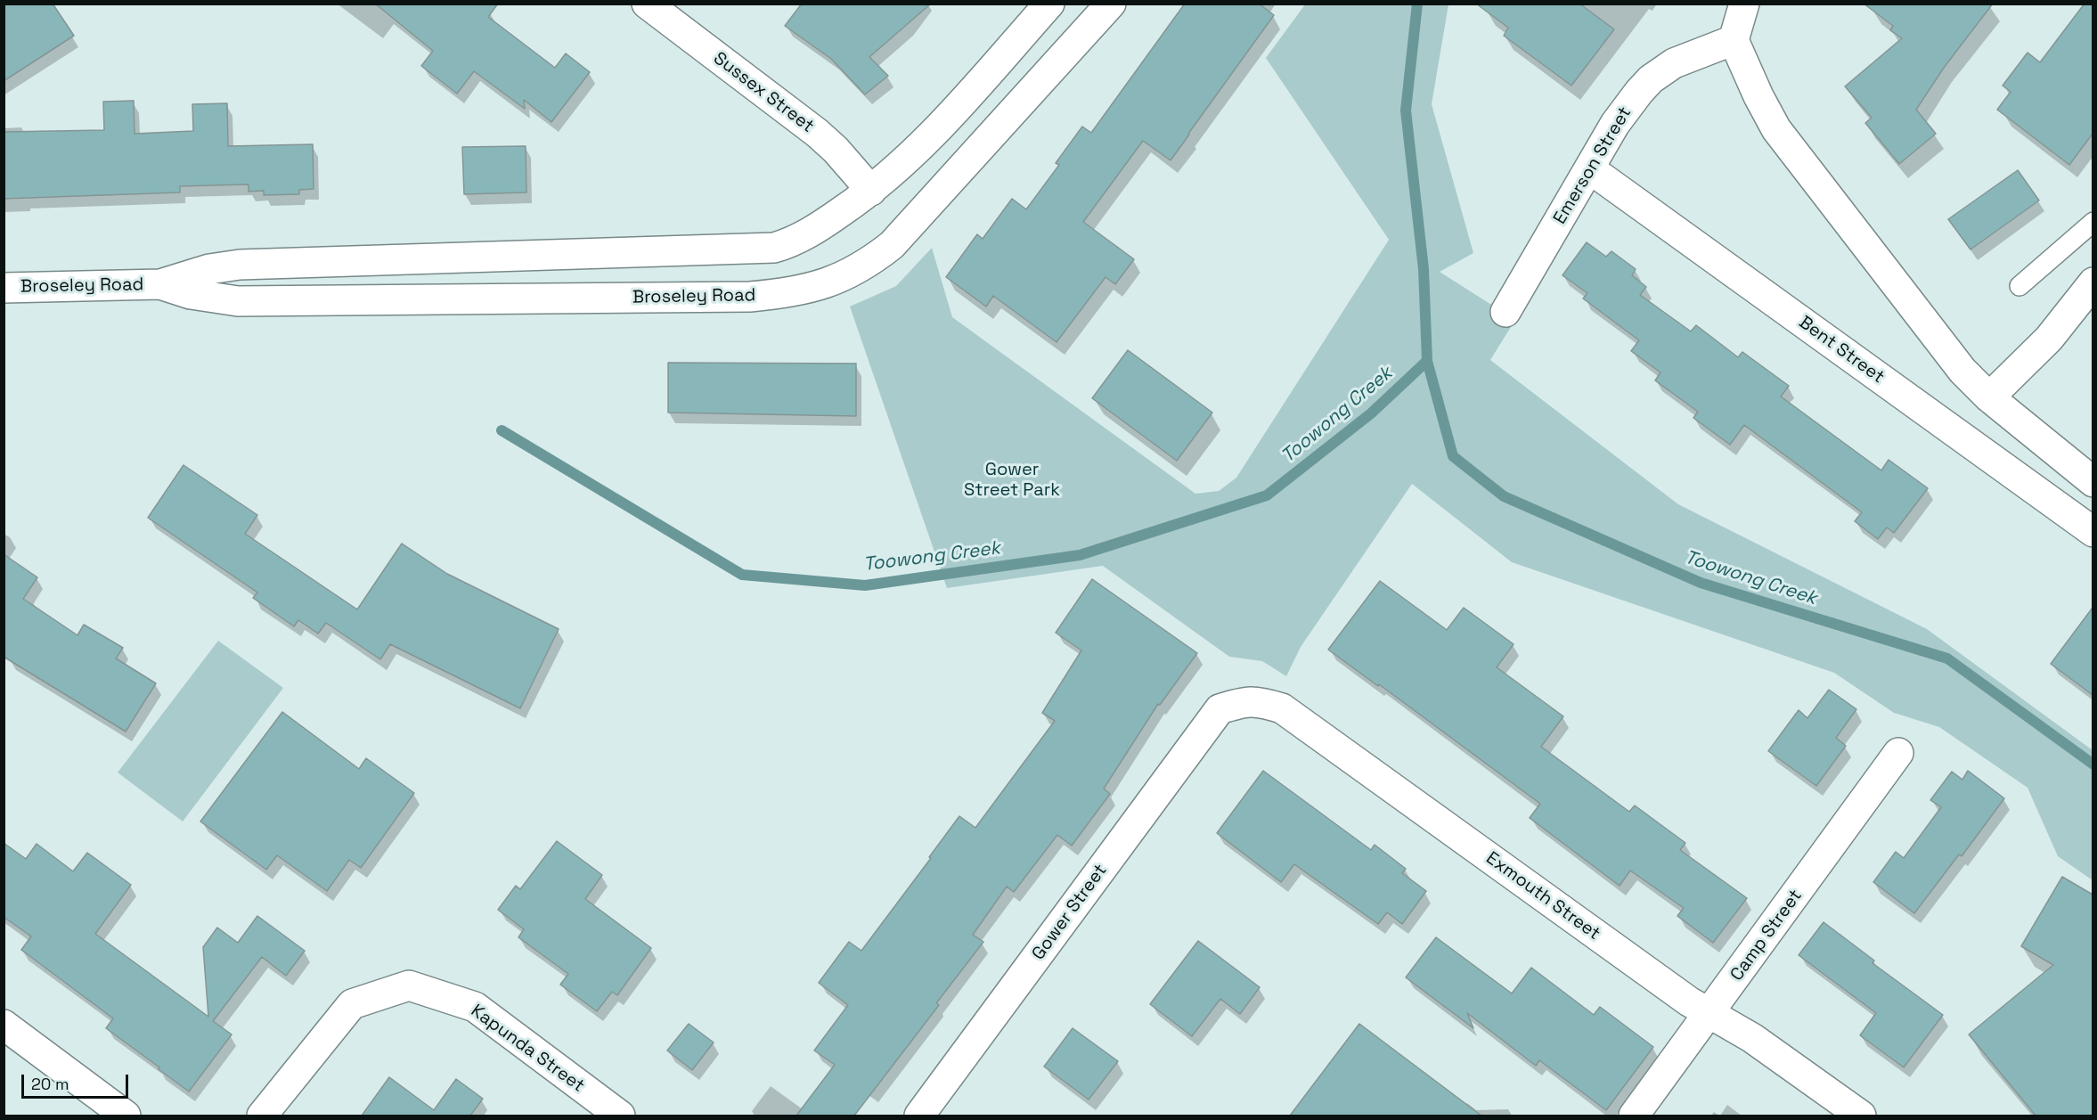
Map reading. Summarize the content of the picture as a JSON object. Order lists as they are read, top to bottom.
{
  "streets": {
    "street": [
      "Sussex Street",
      "Emerson Street",
      "Broseley Road",
      "Bent Street",
      "Exmouth Street",
      "Gower Street",
      "Camp Street",
      "Kapunda Street"
    ]
  },
  "crossings": [
    ["Sussex Street", "Broseley Road"],
    ["Emerson Street", "Bent Street"],
    ["Exmouth Street", "Gower Street"],
    ["Exmouth Street", "Camp Street"]
  ],
  "water": ["Toowong Creek"],
  "parks": ["Gower Street Park"],
  "scale_bar": "20 m"
}
